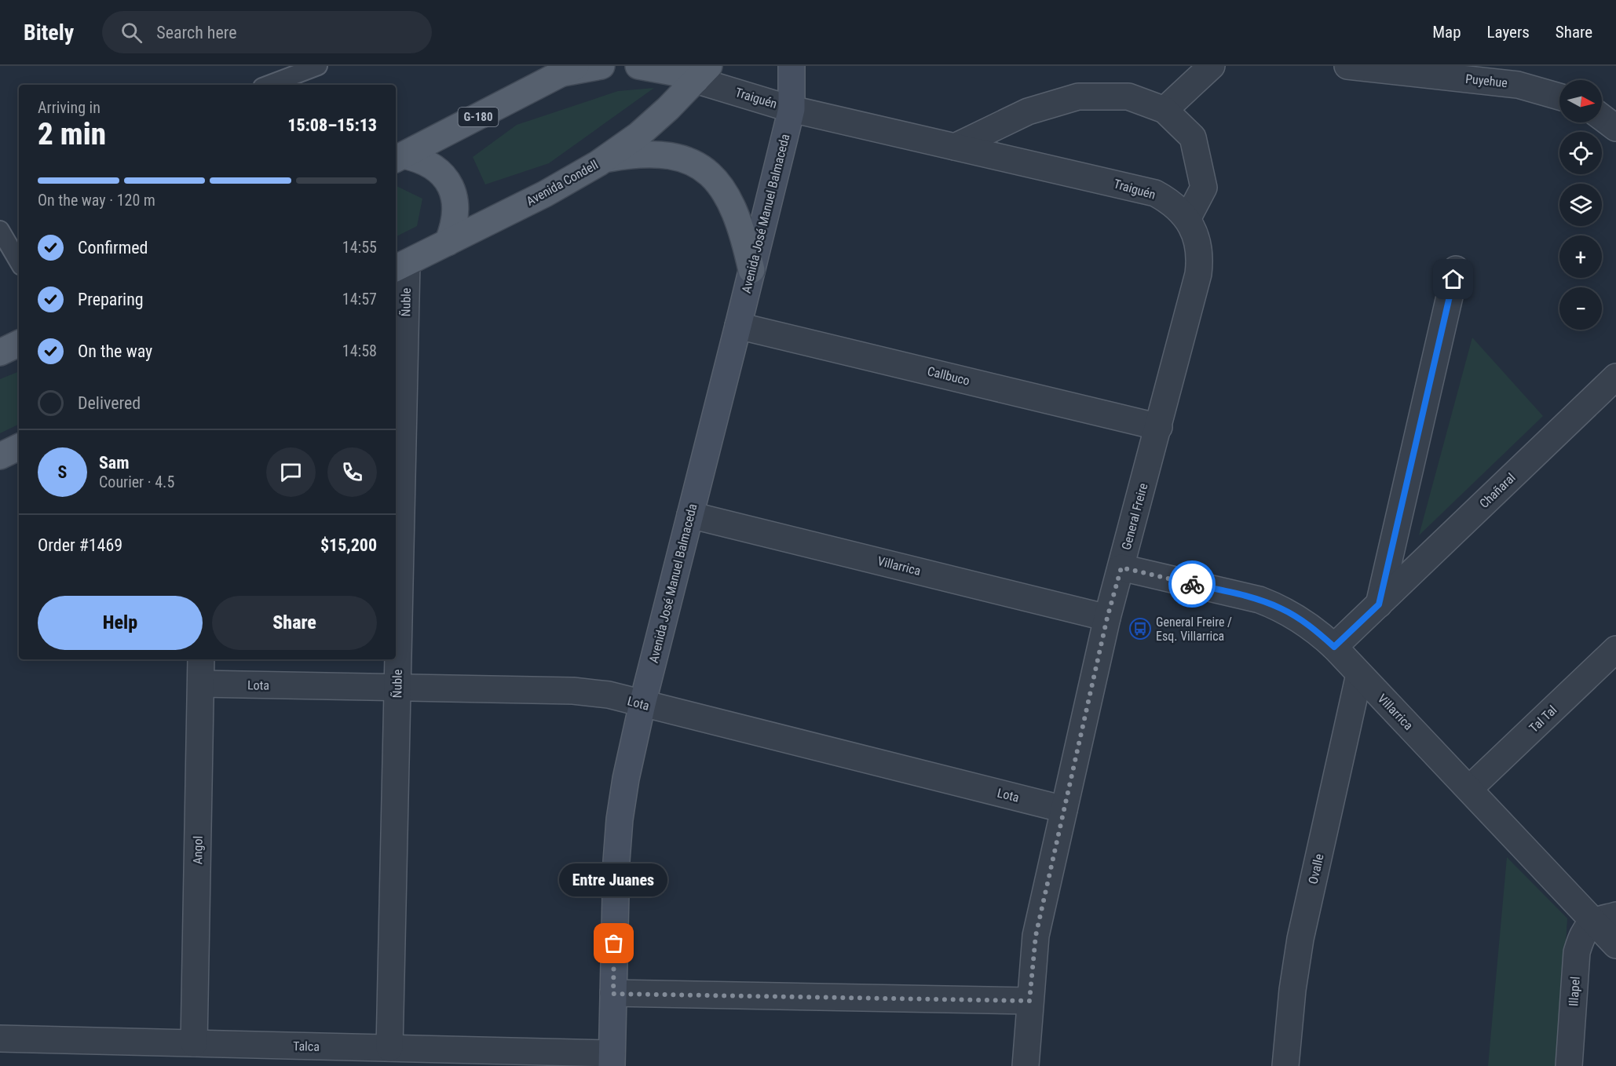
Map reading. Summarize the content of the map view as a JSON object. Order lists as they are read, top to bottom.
{
  "streets": {
    "main road": ["G-180", "Avenida Condell", "Avenida José Manuel Balmaceda"],
    "street": [
      "Puyehue",
      "Traiguén",
      "Ñuble",
      "Callbuco",
      "Chañaral",
      "General Freire",
      "Villarrica",
      "Lota",
      "Tal Tal",
      "Angol",
      "Ovalle",
      "Illapel",
      "Talca"
    ]
  },
  "crossings": [
    ["Traiguén", "Avenida Condell"],
    ["Traiguén", "Avenida José Manuel Balmaceda"],
    ["Traiguén", "General Freire"],
    ["Avenida Condell", "Ñuble"],
    ["Avenida José Manuel Balmaceda", "Callbuco"],
    ["Avenida José Manuel Balmaceda", "Villarrica"],
    ["Avenida José Manuel Balmaceda", "Lota"],
    ["Avenida José Manuel Balmaceda", "Talca"],
    ["Ñuble", "Lota"],
    ["Ñuble", "Talca"],
    ["Callbuco", "General Freire"],
    ["Chañaral", "Villarrica"],
    ["General Freire", "Villarrica"],
    ["General Freire", "Lota"],
    ["Villarrica", "Tal Tal"],
    ["Villarrica", "Ovalle"],
    ["Villarrica", "Illapel"],
    ["Lota", "Angol"],
    ["Angol", "Talca"]
  ],
  "places": {
    "bus stop": ["General Freire / Esq. Villarrica"],
    "other": ["Entre Juanes"]
  },
  "north": "right",
  "page": {
    "header": "Bitely",
    "search": "Search here",
    "nav": ["Map", "Layers", "Share"],
    "map_buttons": ["+", "−"],
    "heading": ["2 min", "Arriving in", "15:08–15:13"],
    "panel": [
      "Sam",
      "Courier · 4.5",
      "Order #1469",
      "$15,200"
    ],
    "bar": "On the way · 120 m",
    "list": [
      ["Confirmed", "14:55"],
      ["Preparing", "14:57"],
      ["On the way", "14:58"],
      "Delivered"
    ],
    "round": "S",
    "buttons": ["Help", "Share"],
    "bubble": "Entre Juanes"
  }
}
